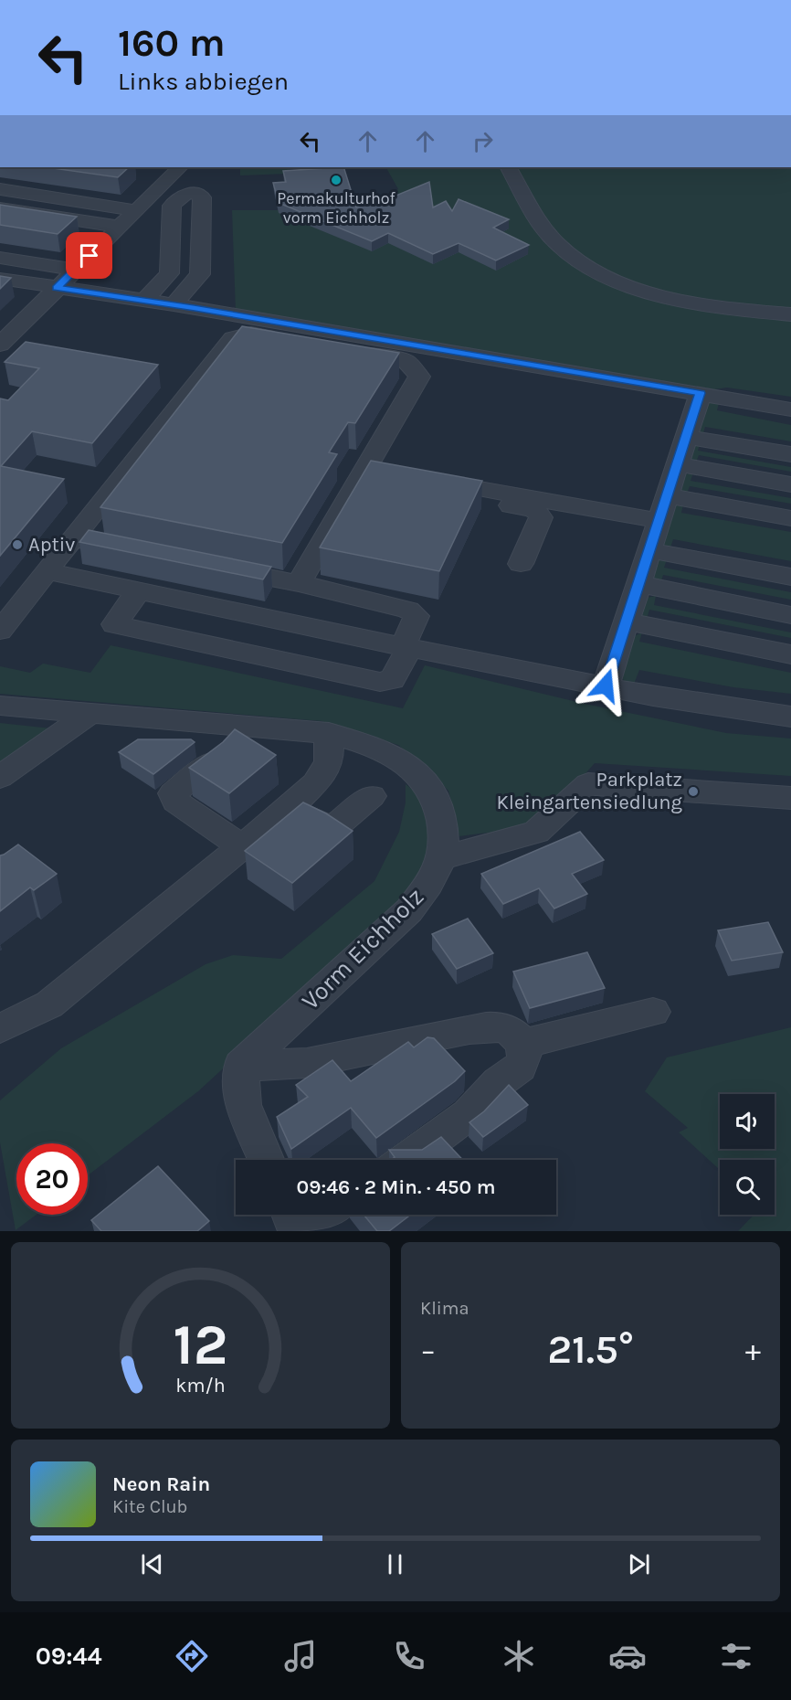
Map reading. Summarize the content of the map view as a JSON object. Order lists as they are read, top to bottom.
{
  "streets": {
    "street": ["Vorm Eichholz"]
  },
  "places": ["Permakulturhof vorm Eichholz", "Aptiv", "Parkplatz Kleingartensiedlung"],
  "page": {
    "turn": ["160 m", "Links abbiegen"],
    "limit": "20",
    "trip": "09:46 · 2 Min. · 450 m",
    "tile": "Klima",
    "heat": ["−", "21.5°", "+"],
    "song": ["Neon Rain", "Kite Club"],
    "tabs": "09:44",
    "gauge": ["12", "km/h"]
  }
}
